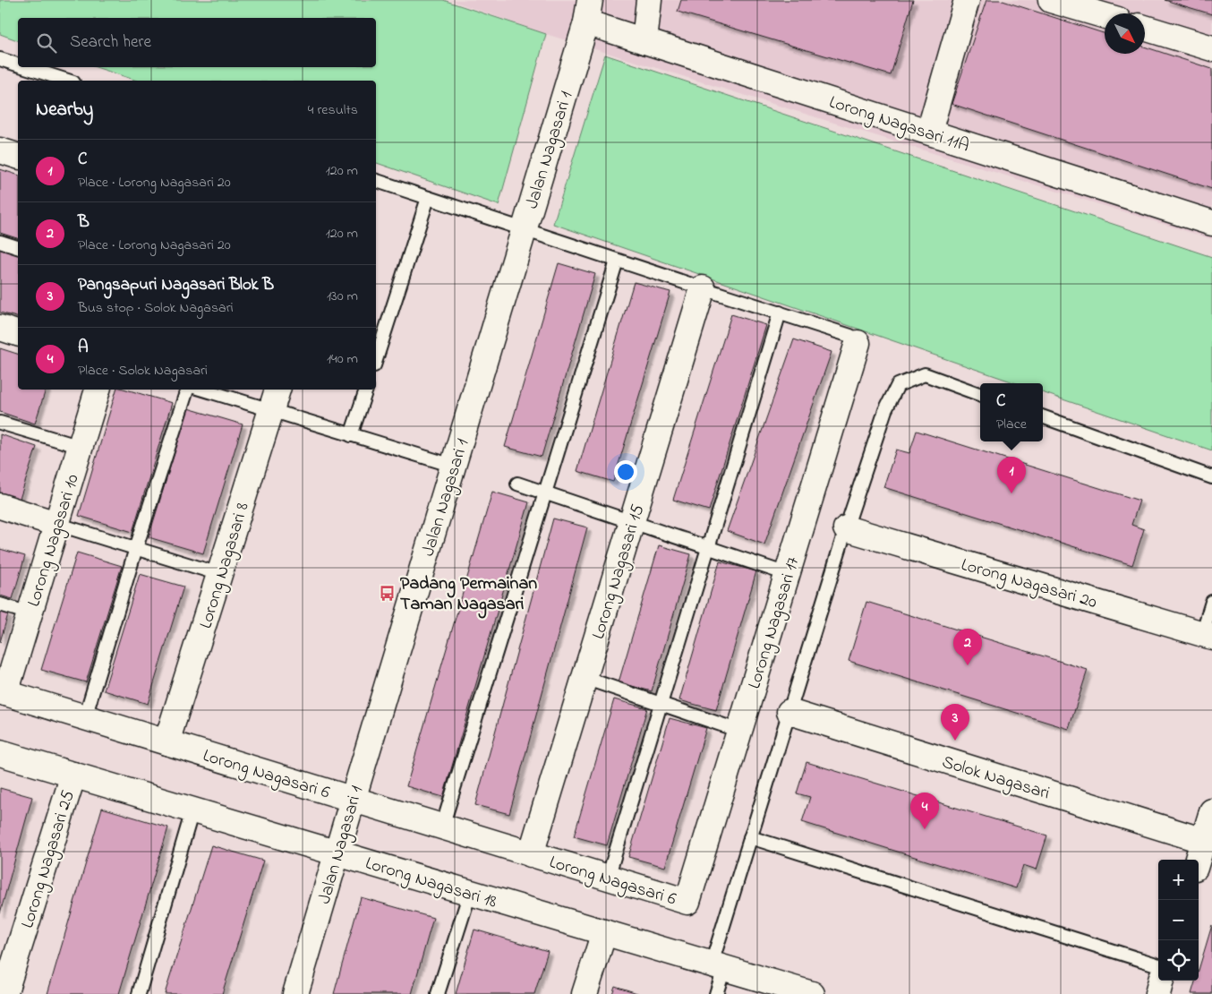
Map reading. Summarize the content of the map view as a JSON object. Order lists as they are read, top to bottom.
{
  "streets": {
    "street": [
      "Lorong Nagasari 11A",
      "Jalan Nagasari 1",
      "Lorong Nagasari 10",
      "Lorong Nagasari 8",
      "Lorong Nagasari 15",
      "Lorong Nagasari 20",
      "Lorong Nagasari 17",
      "Lorong Nagasari 6",
      "Solok Nagasari",
      "Lorong Nagasari 25",
      "Lorong Nagasari 18"
    ]
  },
  "crossings": [
    ["Lorong Nagasari 11A", "Jalan Nagasari 1"],
    ["Jalan Nagasari 1", "Lorong Nagasari 6"],
    ["Jalan Nagasari 1", "Lorong Nagasari 18"],
    ["Lorong Nagasari 10", "Lorong Nagasari 6"],
    ["Lorong Nagasari 8", "Lorong Nagasari 6"],
    ["Lorong Nagasari 15", "Lorong Nagasari 6"],
    ["Lorong Nagasari 17", "Lorong Nagasari 6"],
    ["Lorong Nagasari 25", "Lorong Nagasari 18"]
  ],
  "places": {
    "bus stop": ["Padang Permainan Taman Nagasari"]
  },
  "north": "bottom right",
  "page": {
    "search": "Search here",
    "heading": ["Nearby", "4 results"],
    "list": [
      {
        "mark": "1",
        "name": "C",
        "note": "Place · Lorong Nagasari 20",
        "value": "120 m"
      },
      {
        "mark": "2",
        "name": "B",
        "note": "Place · Lorong Nagasari 20",
        "value": "120 m"
      },
      {
        "mark": "3",
        "name": "Pangsapuri Nagasari Blok B",
        "note": "Bus stop · Solok Nagasari",
        "value": "130 m"
      },
      {
        "mark": "4",
        "name": "A",
        "note": "Place · Solok Nagasari",
        "value": "140 m"
      }
    ],
    "popup": ["C", "Place"],
    "pins": [
      "1",
      "2",
      "3",
      "4"
    ],
    "map_buttons": ["+", "−"]
  }
}
